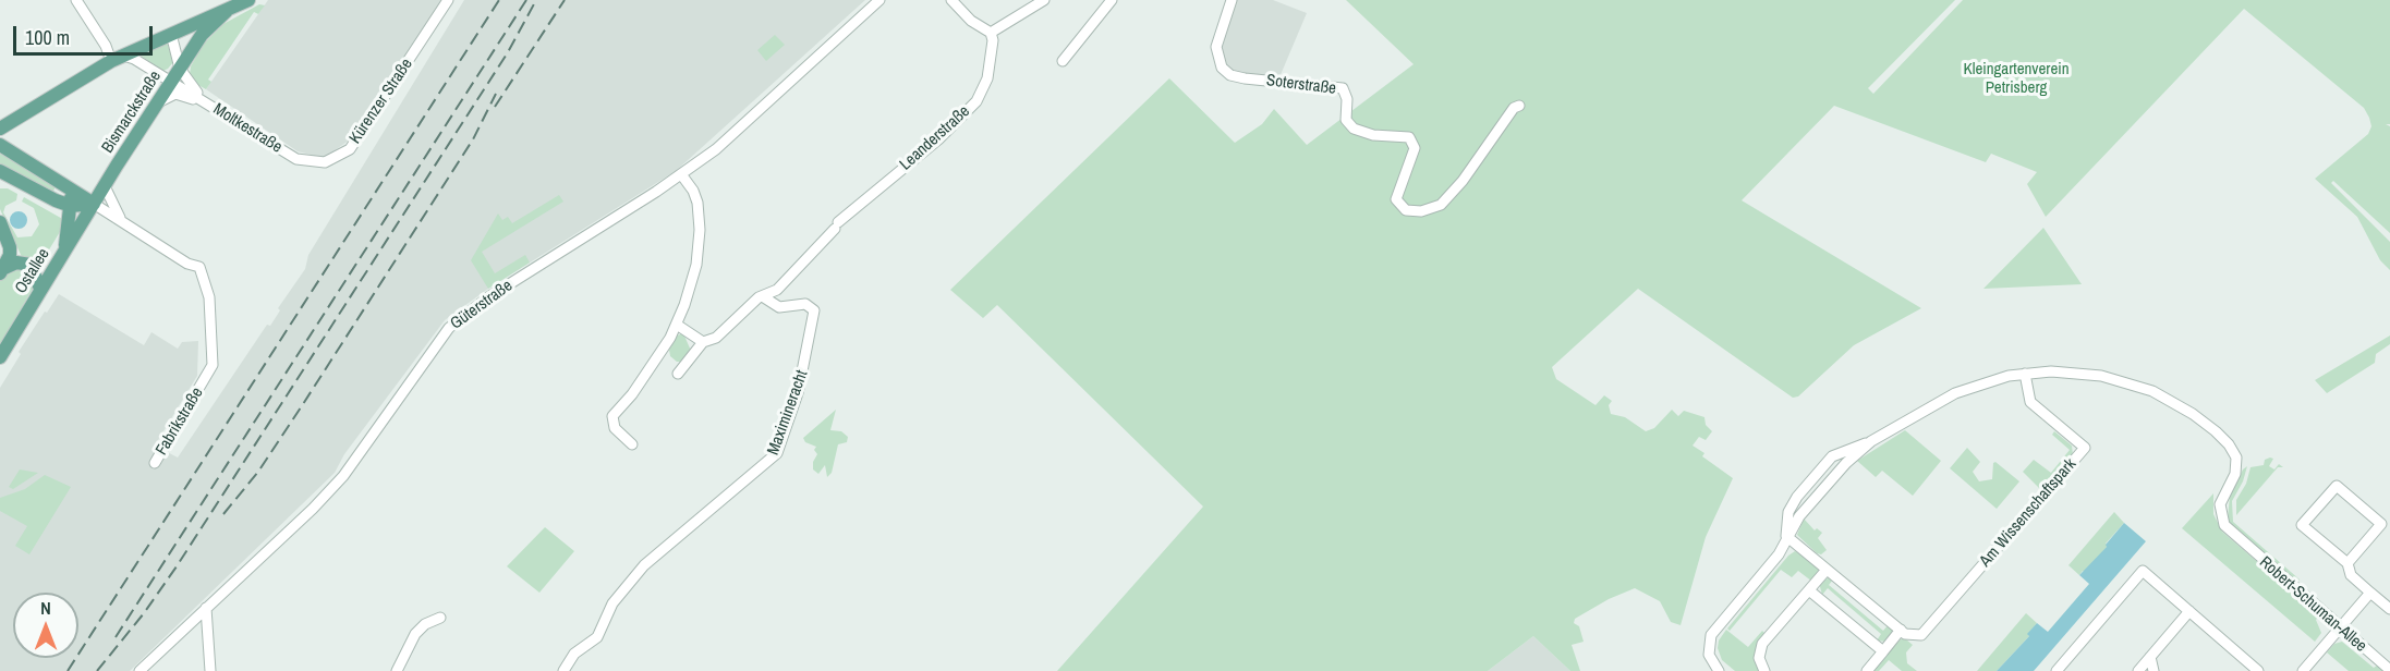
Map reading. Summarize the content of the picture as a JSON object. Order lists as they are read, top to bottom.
{
  "streets": {
    "main road": ["Bismarckstraße", "Ostallee"],
    "street": [
      "Soterstraße",
      "Kürenzer Straße",
      "Moltkestraße",
      "Leanderstraße",
      "Güterstraße",
      "Maximineracht",
      "Fabrikstraße",
      "Am Wissenschaftspark",
      "Robert-Schuman-Allee"
    ]
  },
  "crossings": [
    ["Kürenzer Straße", "Moltkestraße"],
    ["Bismarckstraße", "Moltkestraße"],
    ["Bismarckstraße", "Ostallee"],
    ["Leanderstraße", "Maximineracht"],
    ["Am Wissenschaftspark", "Robert-Schuman-Allee"]
  ],
  "parks": ["Kleingartenverein Petrisberg"],
  "scale_bar": "100 m",
  "north": "top"
}
